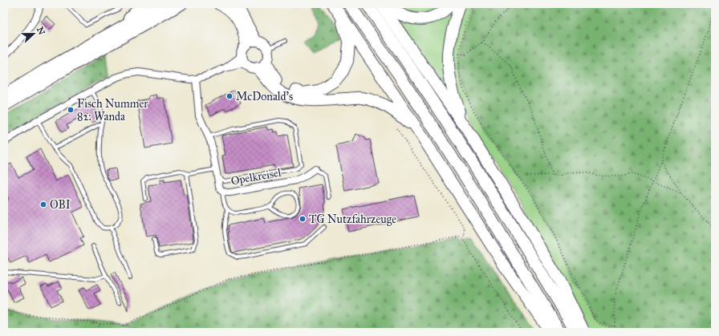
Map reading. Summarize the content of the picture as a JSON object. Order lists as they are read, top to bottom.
{
  "streets": {
    "street": ["Opelkreisel"]
  },
  "places": [
    "McDonald's",
    "Fisch Nummer 82: Wanda",
    "OBI",
    "TG Nutzfahrzeuge"
  ],
  "north": "right"
}
